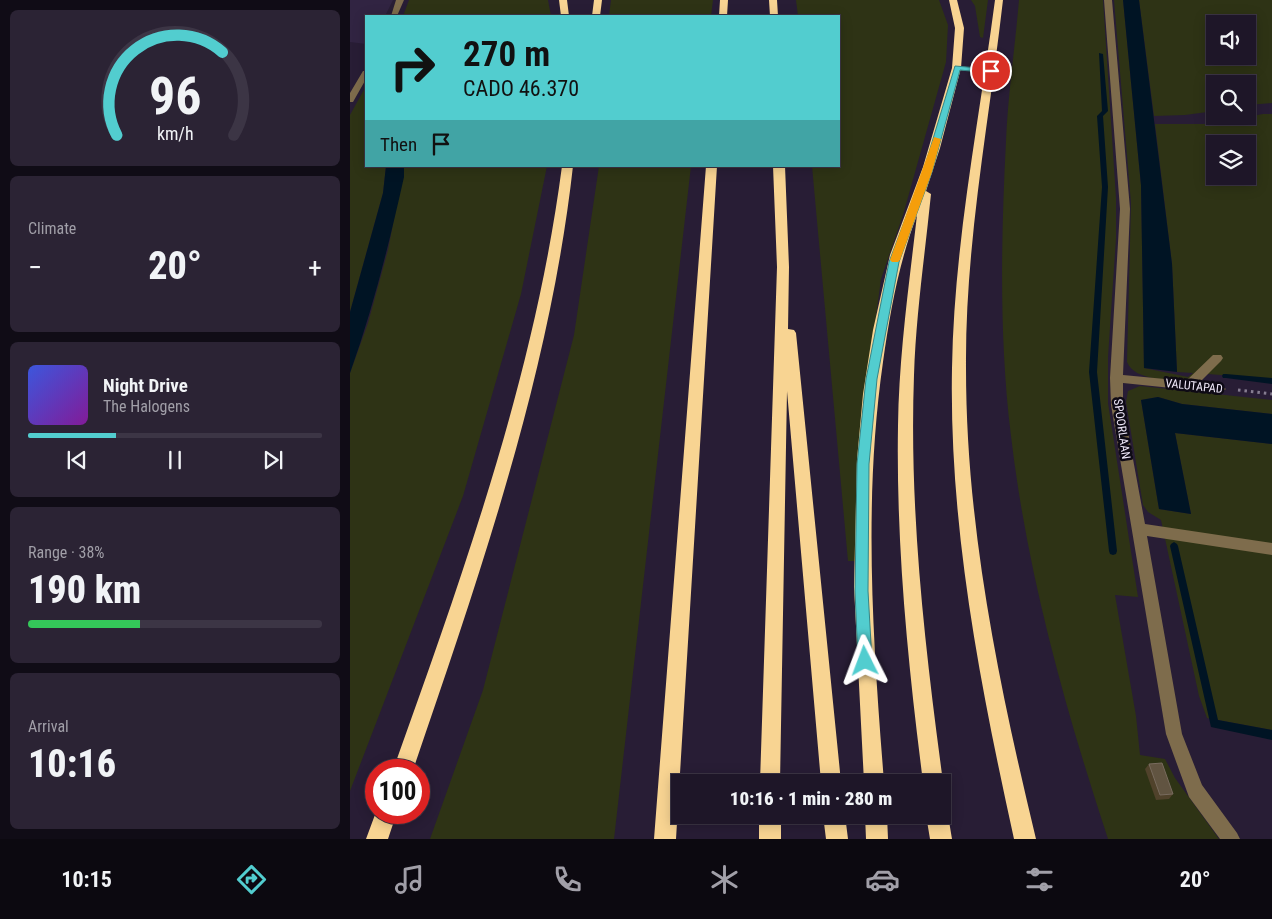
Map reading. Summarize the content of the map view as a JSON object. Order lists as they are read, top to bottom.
{
  "streets": {
    "street": ["VALUTAPAD", "SPOORLAAN"]
  },
  "crossings": [
    ["VALUTAPAD", "SPOORLAAN"]
  ],
  "page": {
    "turn": ["270 m", "CADO 46.370"],
    "then": "Then",
    "tile": [
      "Climate",
      ["Range · 38%", "190 km"],
      ["Arrival", "10:16"]
    ],
    "heat": ["−", "20°", "+"],
    "song": ["Night Drive", "The Halogens"],
    "limit": "100",
    "trip": "10:16 · 1 min · 280 m",
    "tabs": ["10:15", "20°"],
    "gauge": ["96", "km/h"]
  }
}
